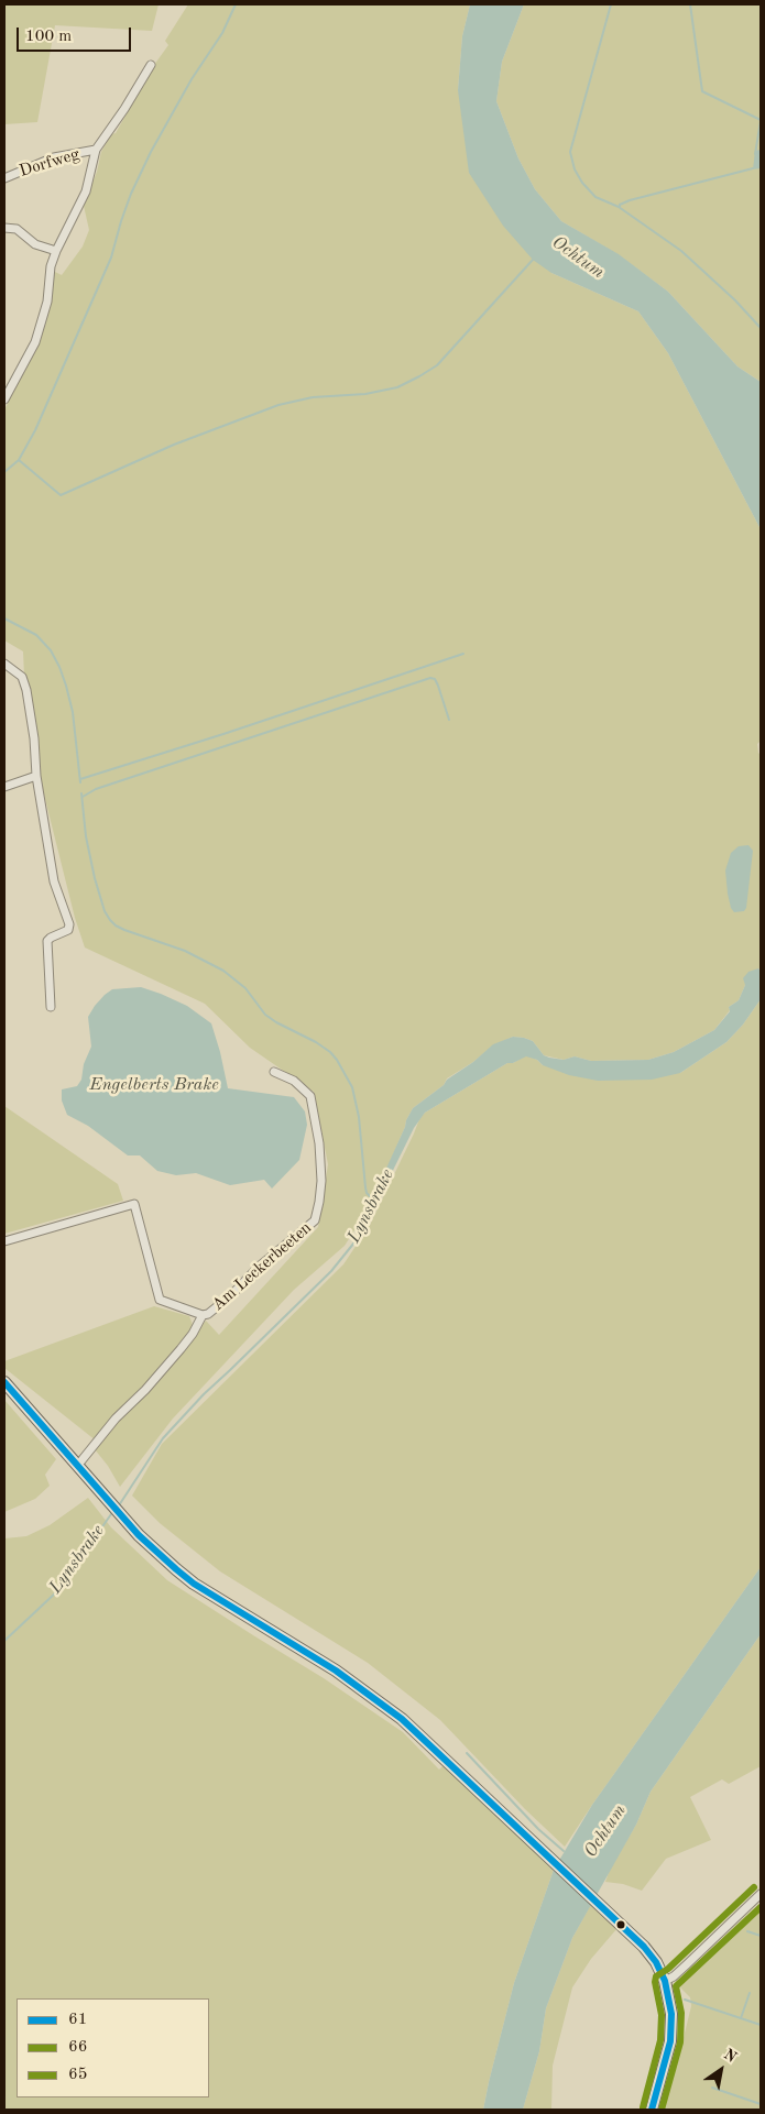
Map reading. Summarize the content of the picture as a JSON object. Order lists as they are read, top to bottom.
{
  "streets": {
    "street": ["Dorfweg", "Am Leckerbeeten"]
  },
  "water": ["Ochtum", "Engelberts Brake", "Lynsbrake"],
  "lines": ["transit line 61", "transit line 65", "transit line 66"],
  "legend": ["61", "66", "65"],
  "scale_bar": "100 m",
  "north": "top right"
}
